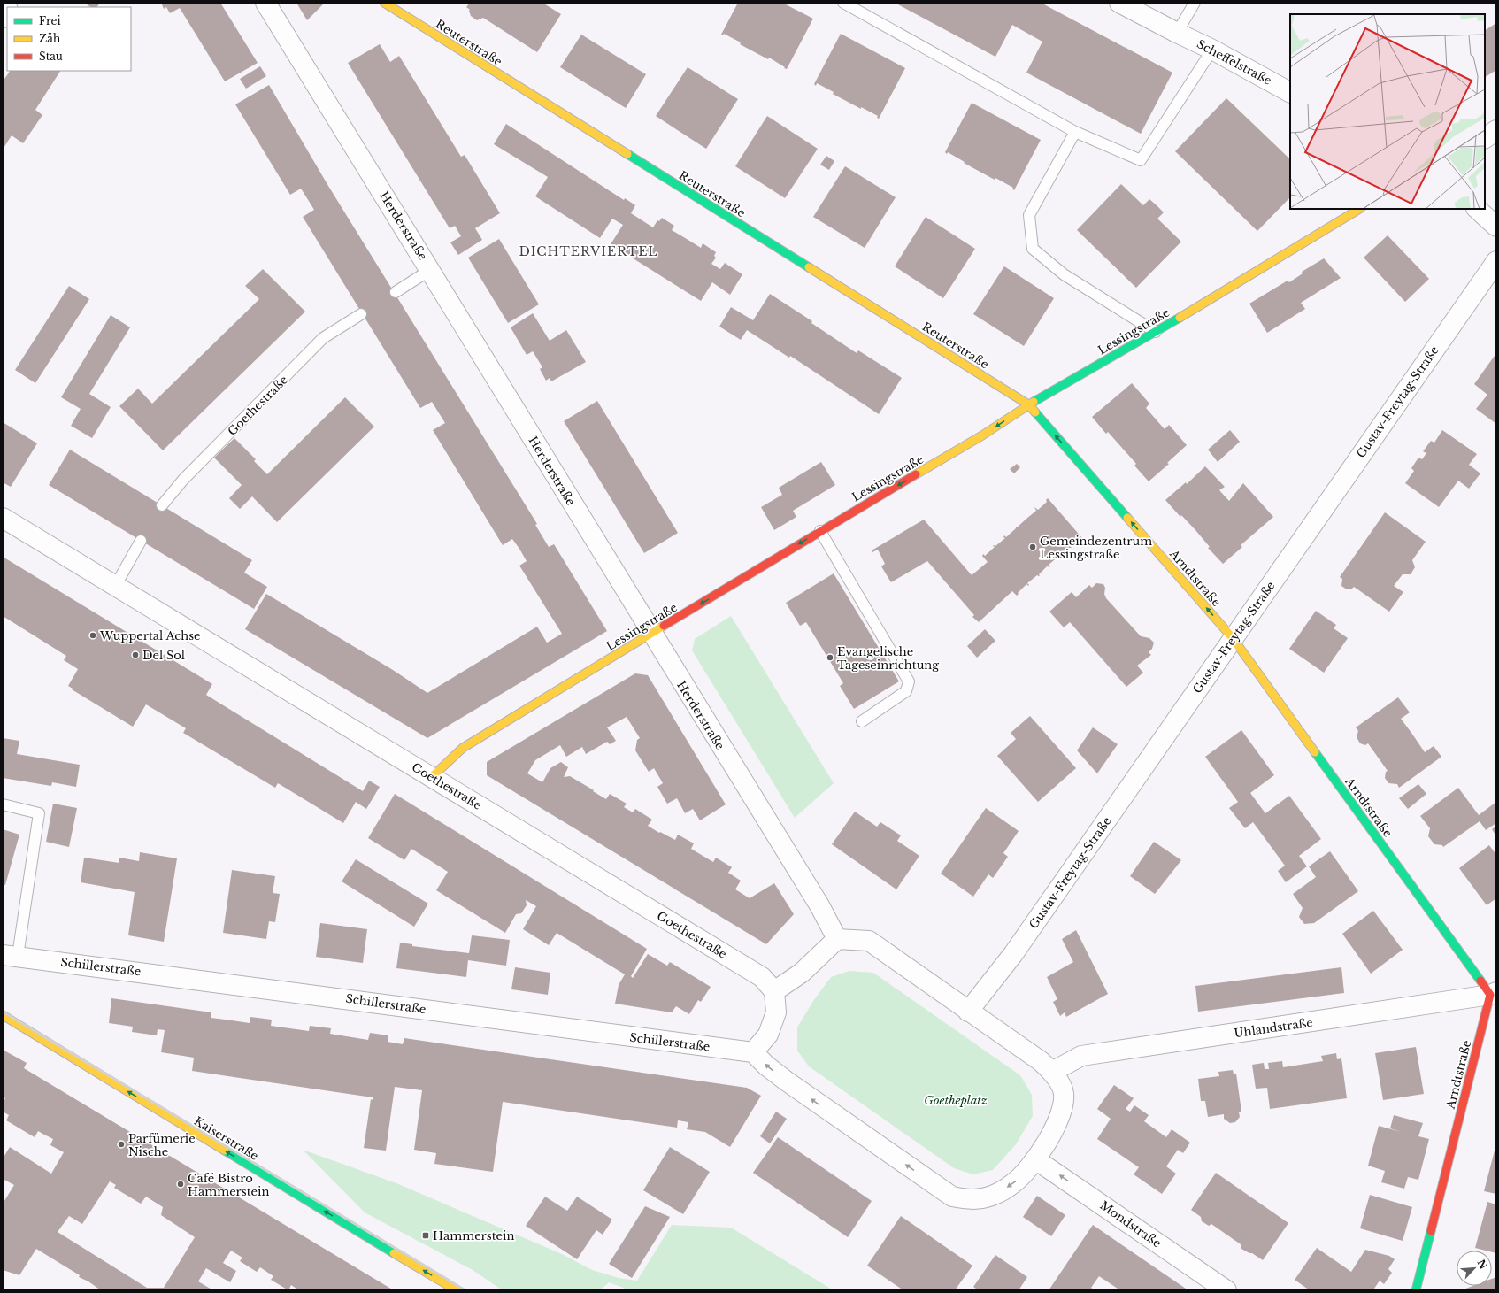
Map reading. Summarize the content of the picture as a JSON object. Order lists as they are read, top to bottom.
{
  "streets": {
    "street": [
      "Reuterstraße",
      "Scheffelstraße",
      "Herderstraße",
      "Lessingstraße",
      "Gustav-Freytag-Straße",
      "Goethestraße",
      "Arndtstraße",
      "Schillerstraße",
      "Uhlandstraße",
      "Kaiserstraße",
      "Mondstraße"
    ]
  },
  "crossings": [
    ["Reuterstraße", "Lessingstraße"],
    ["Reuterstraße", "Arndtstraße"],
    ["Herderstraße", "Lessingstraße"],
    ["Lessingstraße", "Goethestraße"],
    ["Lessingstraße", "Arndtstraße"],
    ["Gustav-Freytag-Straße", "Arndtstraße"],
    ["Arndtstraße", "Uhlandstraße"]
  ],
  "one_way": ["Lessingstraße", "Kaiserstraße", "Mondstraße"],
  "districts": ["DICHTERVIERTEL"],
  "parks": ["Goetheplatz"],
  "places": {
    "other": [
      "Gemeindezentrum Lessingstraße",
      "Wuppertal Achse",
      "Del Sol",
      "Evangelische Tageseinrichtung",
      "Parfümerie Nische",
      "Café Bistro Hammerstein"
    ],
    "transit": ["Hammerstein"]
  },
  "legend": ["Frei", "Zäh", "Stau"],
  "north": "top right"
}
